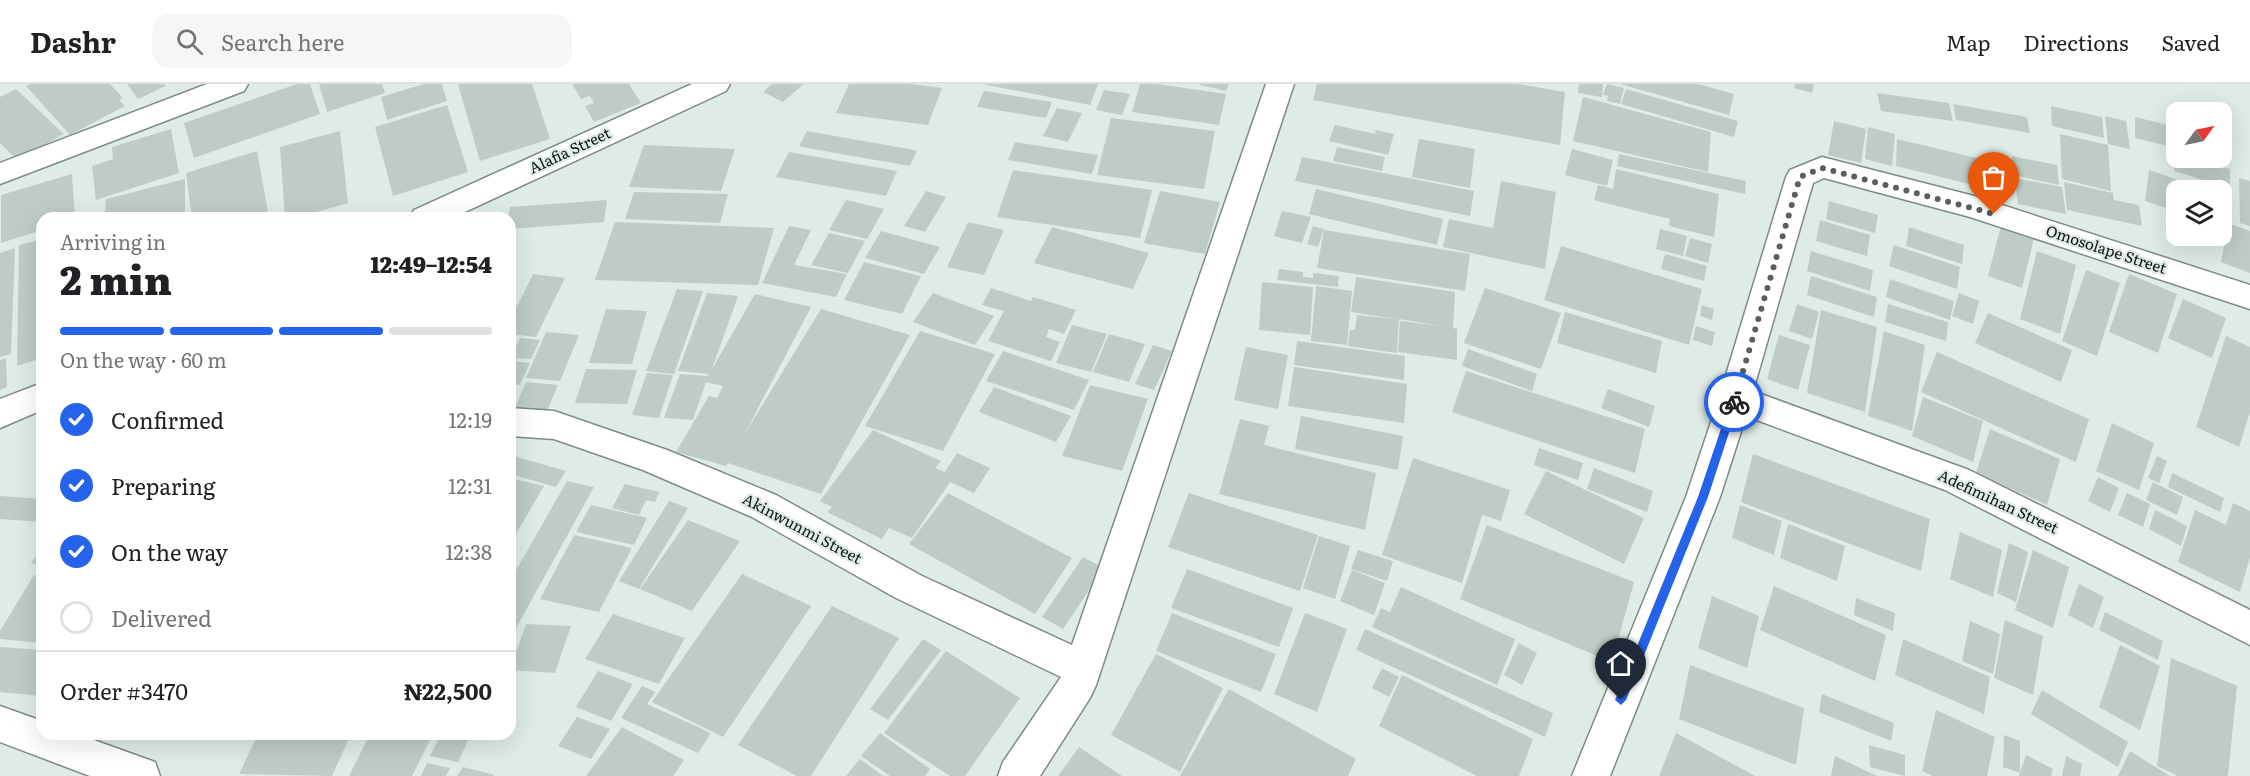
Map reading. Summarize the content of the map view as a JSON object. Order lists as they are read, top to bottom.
{
  "streets": {
    "street": [
      "Alafia Street",
      "Omosolape Street",
      "Adefimihan Street",
      "Akinwunmi Street"
    ]
  },
  "crossings": [
    ["Omosolape Street", "Adefimihan Street"]
  ],
  "north": "top right",
  "page": {
    "header": "Dashr",
    "search": "Search here",
    "nav": ["Map", "Directions", "Saved"],
    "heading": ["2 min", "Arriving in", "12:49–12:54"],
    "panel": ["Order #3470", "₦22,500"],
    "bar": "On the way · 60 m",
    "list": [
      ["Confirmed", "12:19"],
      ["Preparing", "12:31"],
      ["On the way", "12:38"],
      "Delivered"
    ]
  }
}
